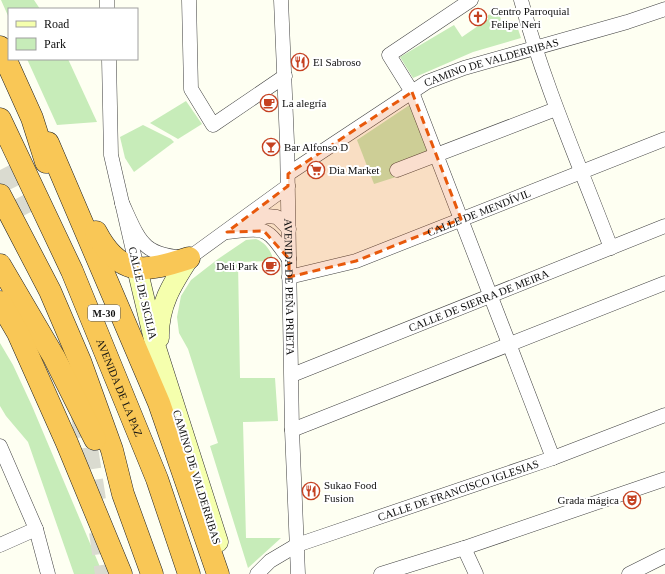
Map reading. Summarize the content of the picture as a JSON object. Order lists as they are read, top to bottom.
{
  "streets": {
    "highway": ["M-30", "AVENIDA DE LA PAZ"],
    "main road": ["CAMINO DE VALDERRIBAS", "CALLE DE SICILIA"],
    "street": [
      "CALLE DE MENDÍVIL",
      "AVENIDA DE PEÑA PRIETA",
      "CALLE DE SIERRA DE MEIRA",
      "CALLE DE FRANCISCO IGLESIAS"
    ]
  },
  "crossings": [
    ["CAMINO DE VALDERRIBAS", "AVENIDA DE PEÑA PRIETA"],
    ["CAMINO DE VALDERRIBAS", "CALLE DE SICILIA"],
    ["CALLE DE MENDÍVIL", "AVENIDA DE PEÑA PRIETA"],
    ["AVENIDA DE PEÑA PRIETA", "CALLE DE SIERRA DE MEIRA"],
    ["AVENIDA DE PEÑA PRIETA", "CALLE DE FRANCISCO IGLESIAS"],
    ["M-30", "AVENIDA DE LA PAZ"]
  ],
  "places": {
    "church": ["Centro Parroquial Felipe Neri"],
    "restaurant": ["El Sabroso", "Sukao Food Fusion"],
    "cafe": ["La alegría", "Deli Park"],
    "bar": ["Bar Alfonso D"],
    "supermarket": ["Dia Market"],
    "theatre": ["Grada mágica"]
  },
  "legend": ["Road", "Park"]
}
